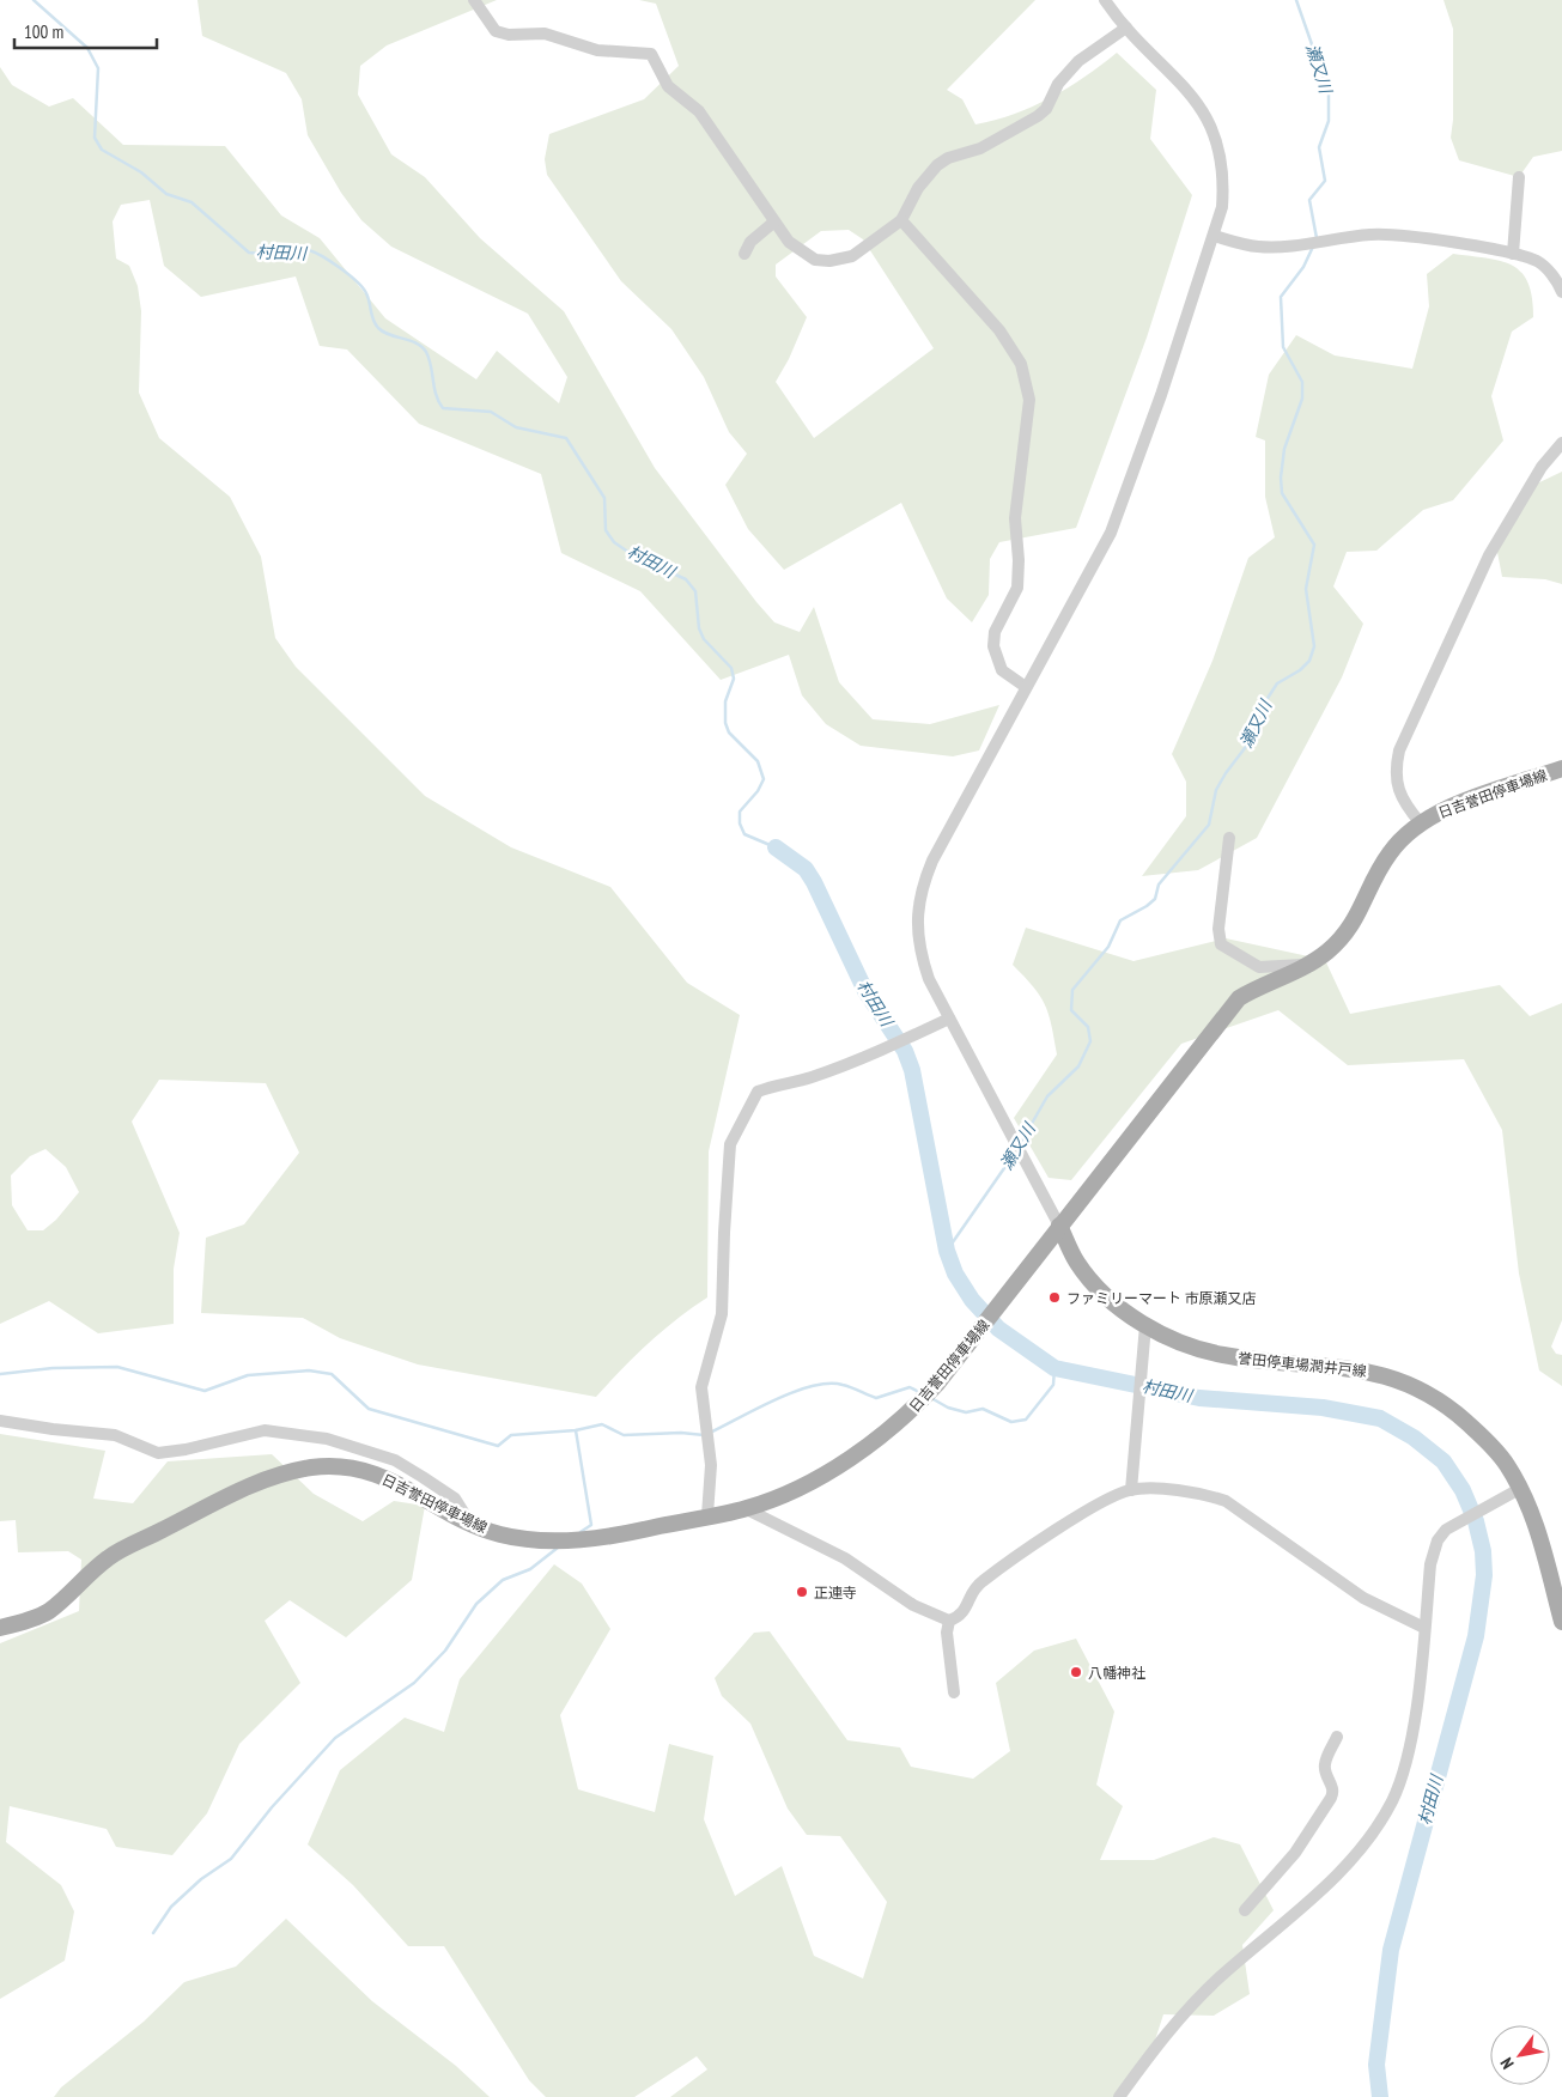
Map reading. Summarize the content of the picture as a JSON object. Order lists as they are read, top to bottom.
{
  "streets": {
    "main road": ["日吉誉田停車場線", "誉田停車場潤井戸線"]
  },
  "crossings": [
    ["日吉誉田停車場線", "誉田停車場潤井戸線"]
  ],
  "water": ["瀬又川", "村田川"],
  "places": ["ファミリーマート 市原瀬又店", "正連寺", "八幡神社"],
  "scale_bar": "100 m",
  "north": "bottom left"
}
